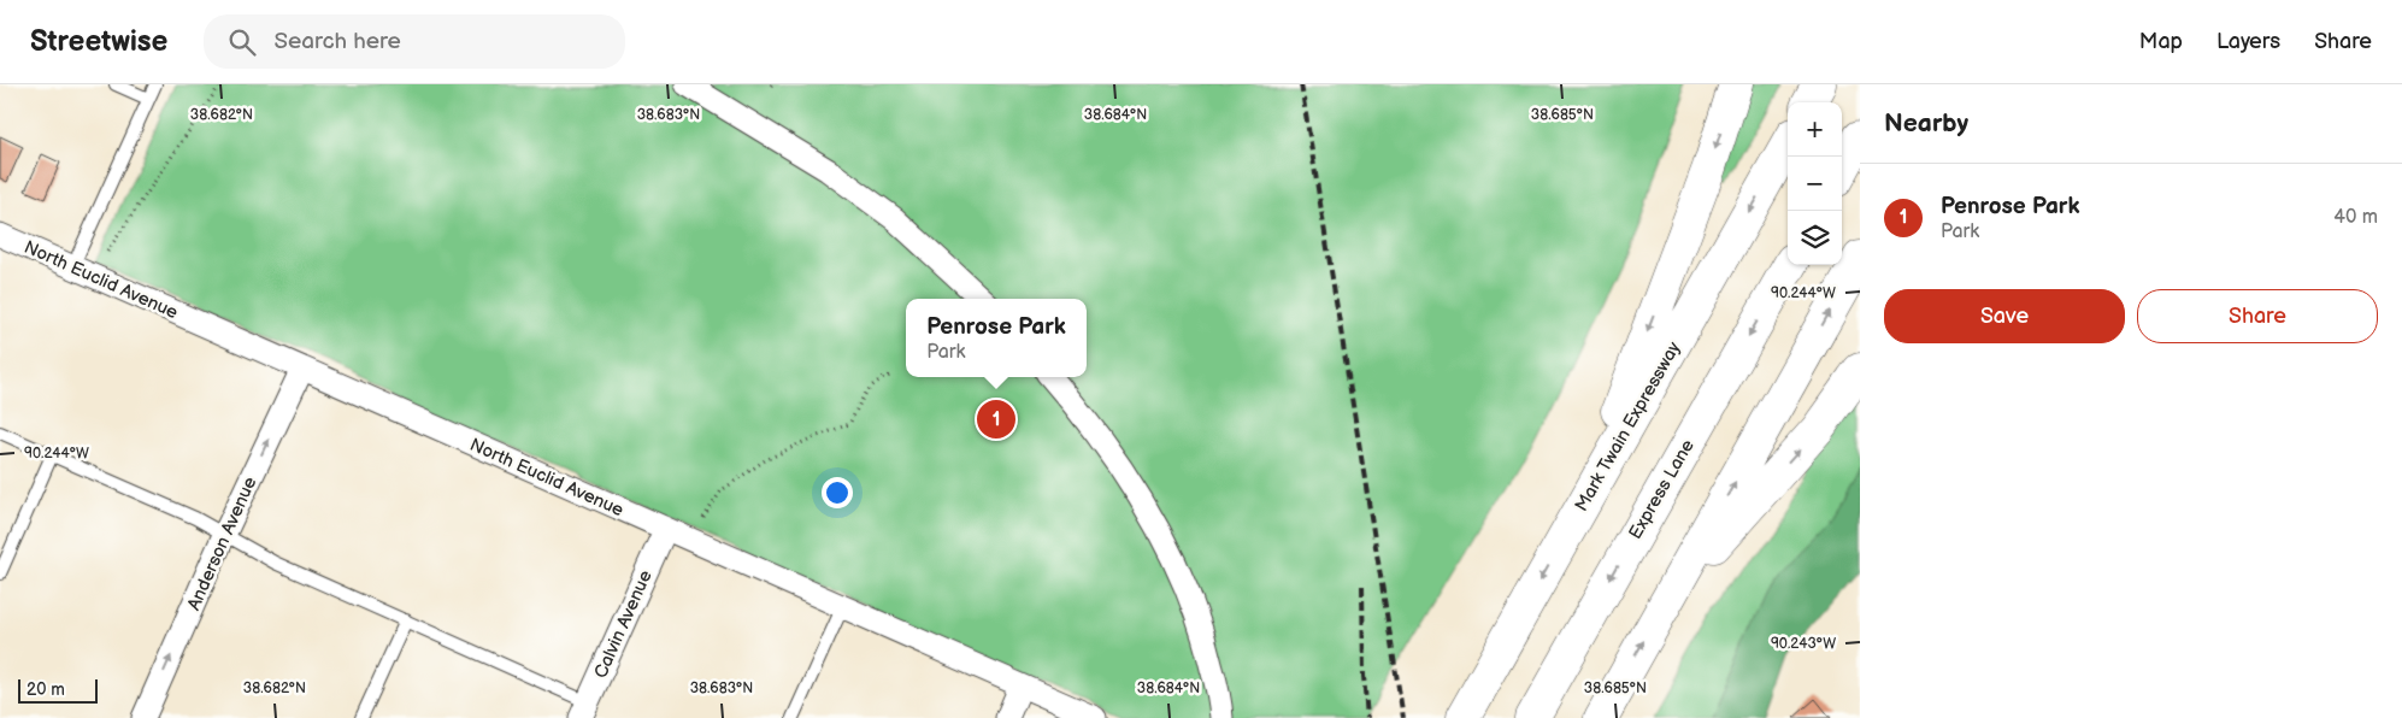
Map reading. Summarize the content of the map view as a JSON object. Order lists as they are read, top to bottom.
{
  "streets": {
    "highway": ["Mark Twain Expressway", "Express Lane"],
    "street": ["North Euclid Avenue", "Anderson Avenue", "Calvin Avenue"]
  },
  "crossings": [
    ["North Euclid Avenue", "Anderson Avenue"],
    ["North Euclid Avenue", "Calvin Avenue"]
  ],
  "one_way": ["Anderson Avenue"],
  "scale_bar": "20 m",
  "page": {
    "header": "Streetwise",
    "search": "Search here",
    "nav": ["Map", "Layers", "Share"],
    "heading": "Nearby",
    "map_buttons": ["+", "−"],
    "list": [
      {
        "mark": "1",
        "name": "Penrose Park",
        "note": "Park",
        "value": "40 m"
      }
    ],
    "buttons": ["Save", "Share"],
    "popup": ["Penrose Park", "Park"],
    "pins": "1",
    "scale": "20 m"
  },
  "coordinates": [
    "38.682°N",
    "38.683°N",
    "38.684°N",
    "38.685°N",
    "90.244°W",
    "90.243°W"
  ]
}
